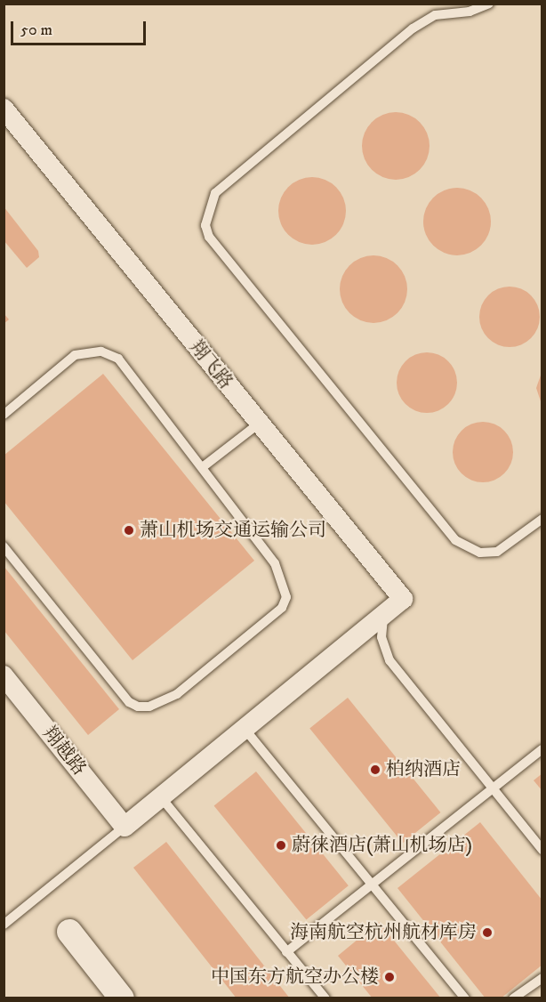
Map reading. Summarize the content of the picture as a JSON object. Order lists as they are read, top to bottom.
{
  "streets": {
    "street": ["翔飞路", "翔越路"]
  },
  "places": [
    "萧山机场交通运输公司",
    "柏纳酒店",
    "蔚徕酒店(萧山机场店)",
    "海南航空杭州航材库房",
    "中国东方航空办公楼"
  ],
  "scale_bar": "50 m"
}
